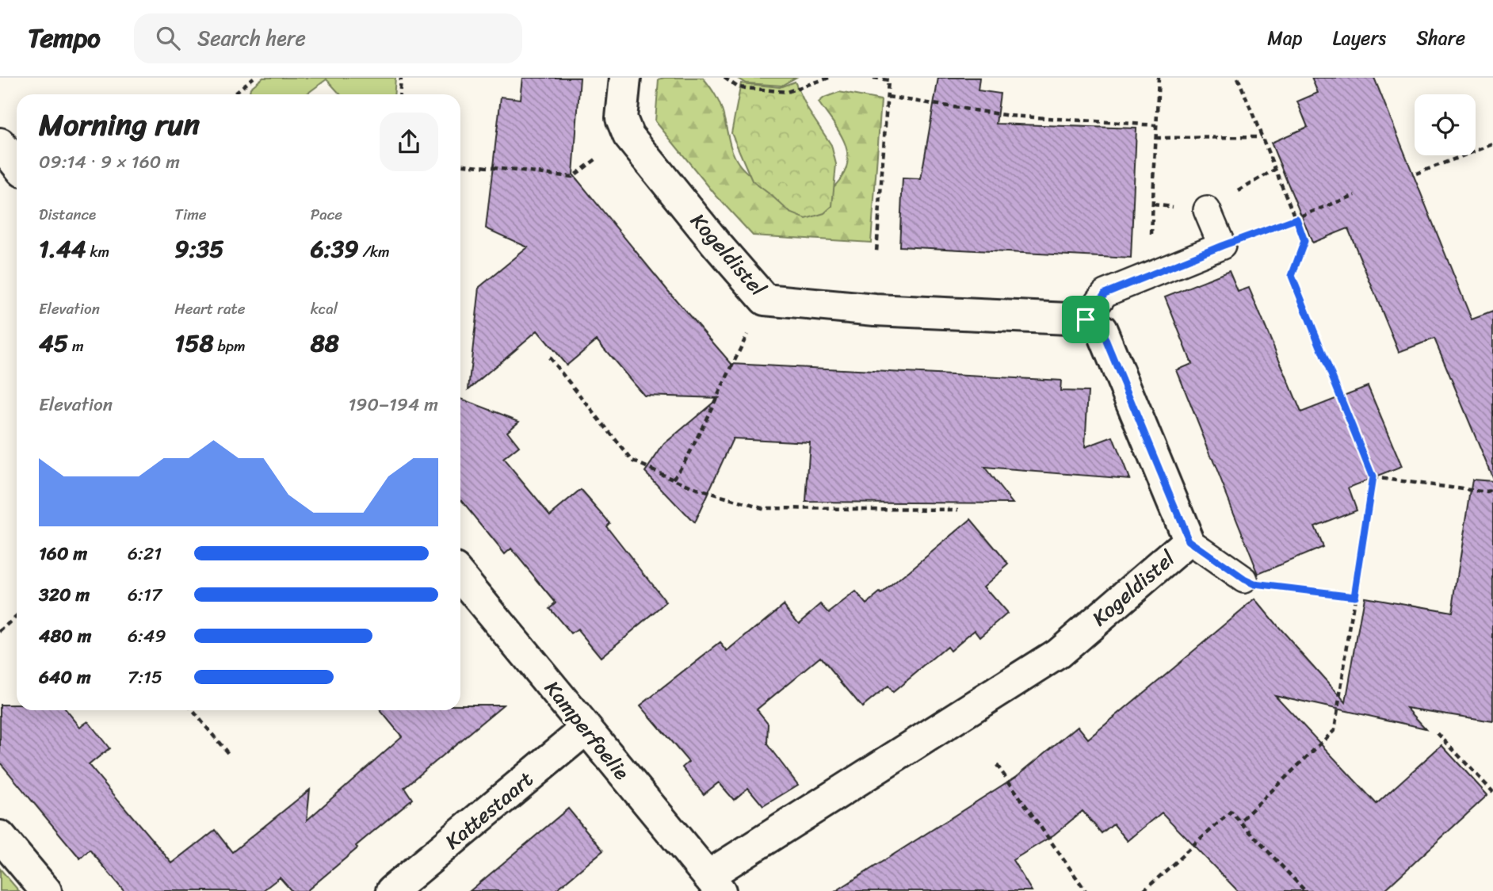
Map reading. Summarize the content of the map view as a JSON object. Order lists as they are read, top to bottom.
{
  "streets": {
    "street": ["Kogeldistel", "Kamperfoelie", "Kattestaart"]
  },
  "crossings": [
    ["Kogeldistel", "Kamperfoelie"],
    ["Kamperfoelie", "Kattestaart"]
  ],
  "page": {
    "header": "Tempo",
    "search": "Search here",
    "nav": ["Map", "Layers", "Share"],
    "heading": ["Morning run", "09:14 · 9 × 160 m"],
    "stats": [
      ["Distance", "1.44 km"],
      ["Time", "9:35"],
      ["Pace", "6:39 /km"],
      ["Elevation", "45 m"],
      ["Heart rate", "158 bpm"],
      ["kcal", "88"]
    ],
    "chart": ["Elevation", "190–194 m"],
    "list": [
      {
        "name": "160 m",
        "note": "6:21"
      },
      {
        "name": "320 m",
        "note": "6:17"
      },
      {
        "name": "480 m",
        "note": "6:49"
      },
      {
        "name": "640 m",
        "note": "7:15"
      }
    ]
  }
}
